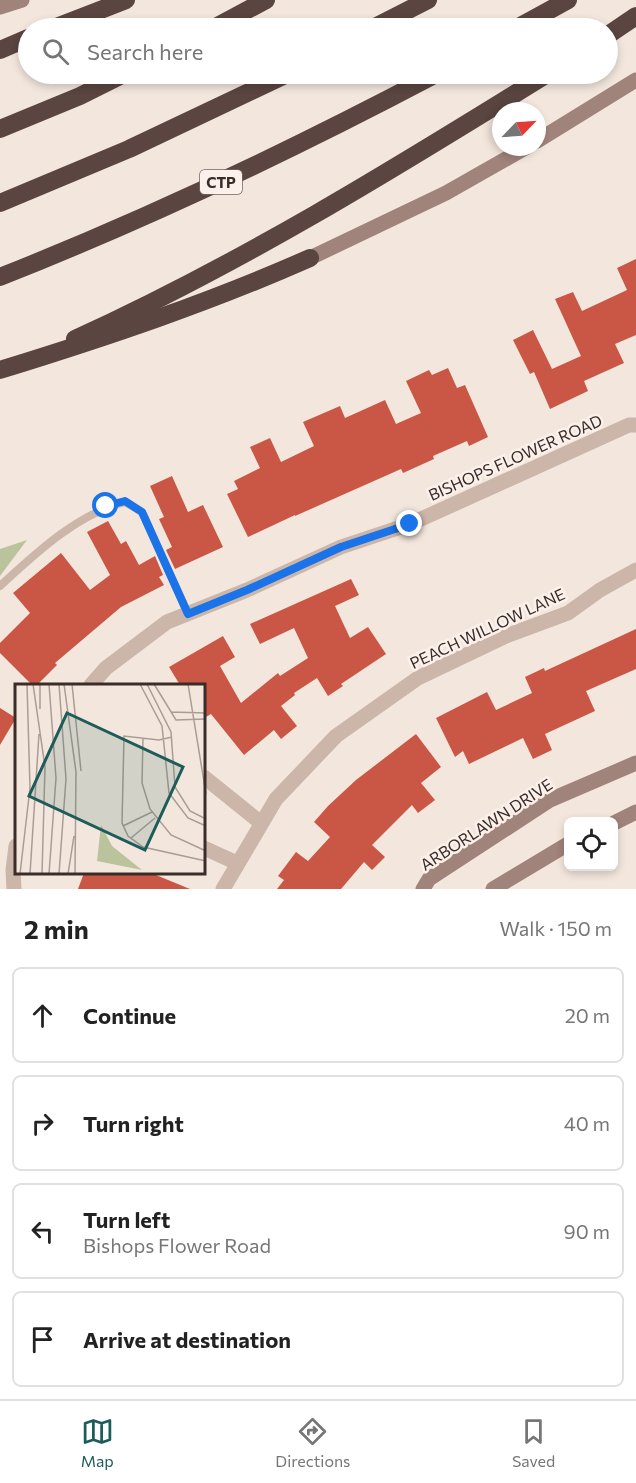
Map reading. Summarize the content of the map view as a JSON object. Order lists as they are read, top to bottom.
{
  "streets": {
    "highway": ["CTP"],
    "main road": ["ARBORLAWN DRIVE"],
    "street": ["BISHOPS FLOWER ROAD", "PEACH WILLOW LANE"]
  },
  "north": "top right",
  "page": {
    "search": "Search here",
    "heading": ["2 min", "Walk · 150 m"],
    "list": [
      ["Continue", "20 m"],
      ["Turn right", "40 m"],
      ["Turn left", "Bishops Flower Road", "90 m"],
      "Arrive at destination"
    ],
    "nav": ["Map", "Directions", "Saved"]
  }
}
